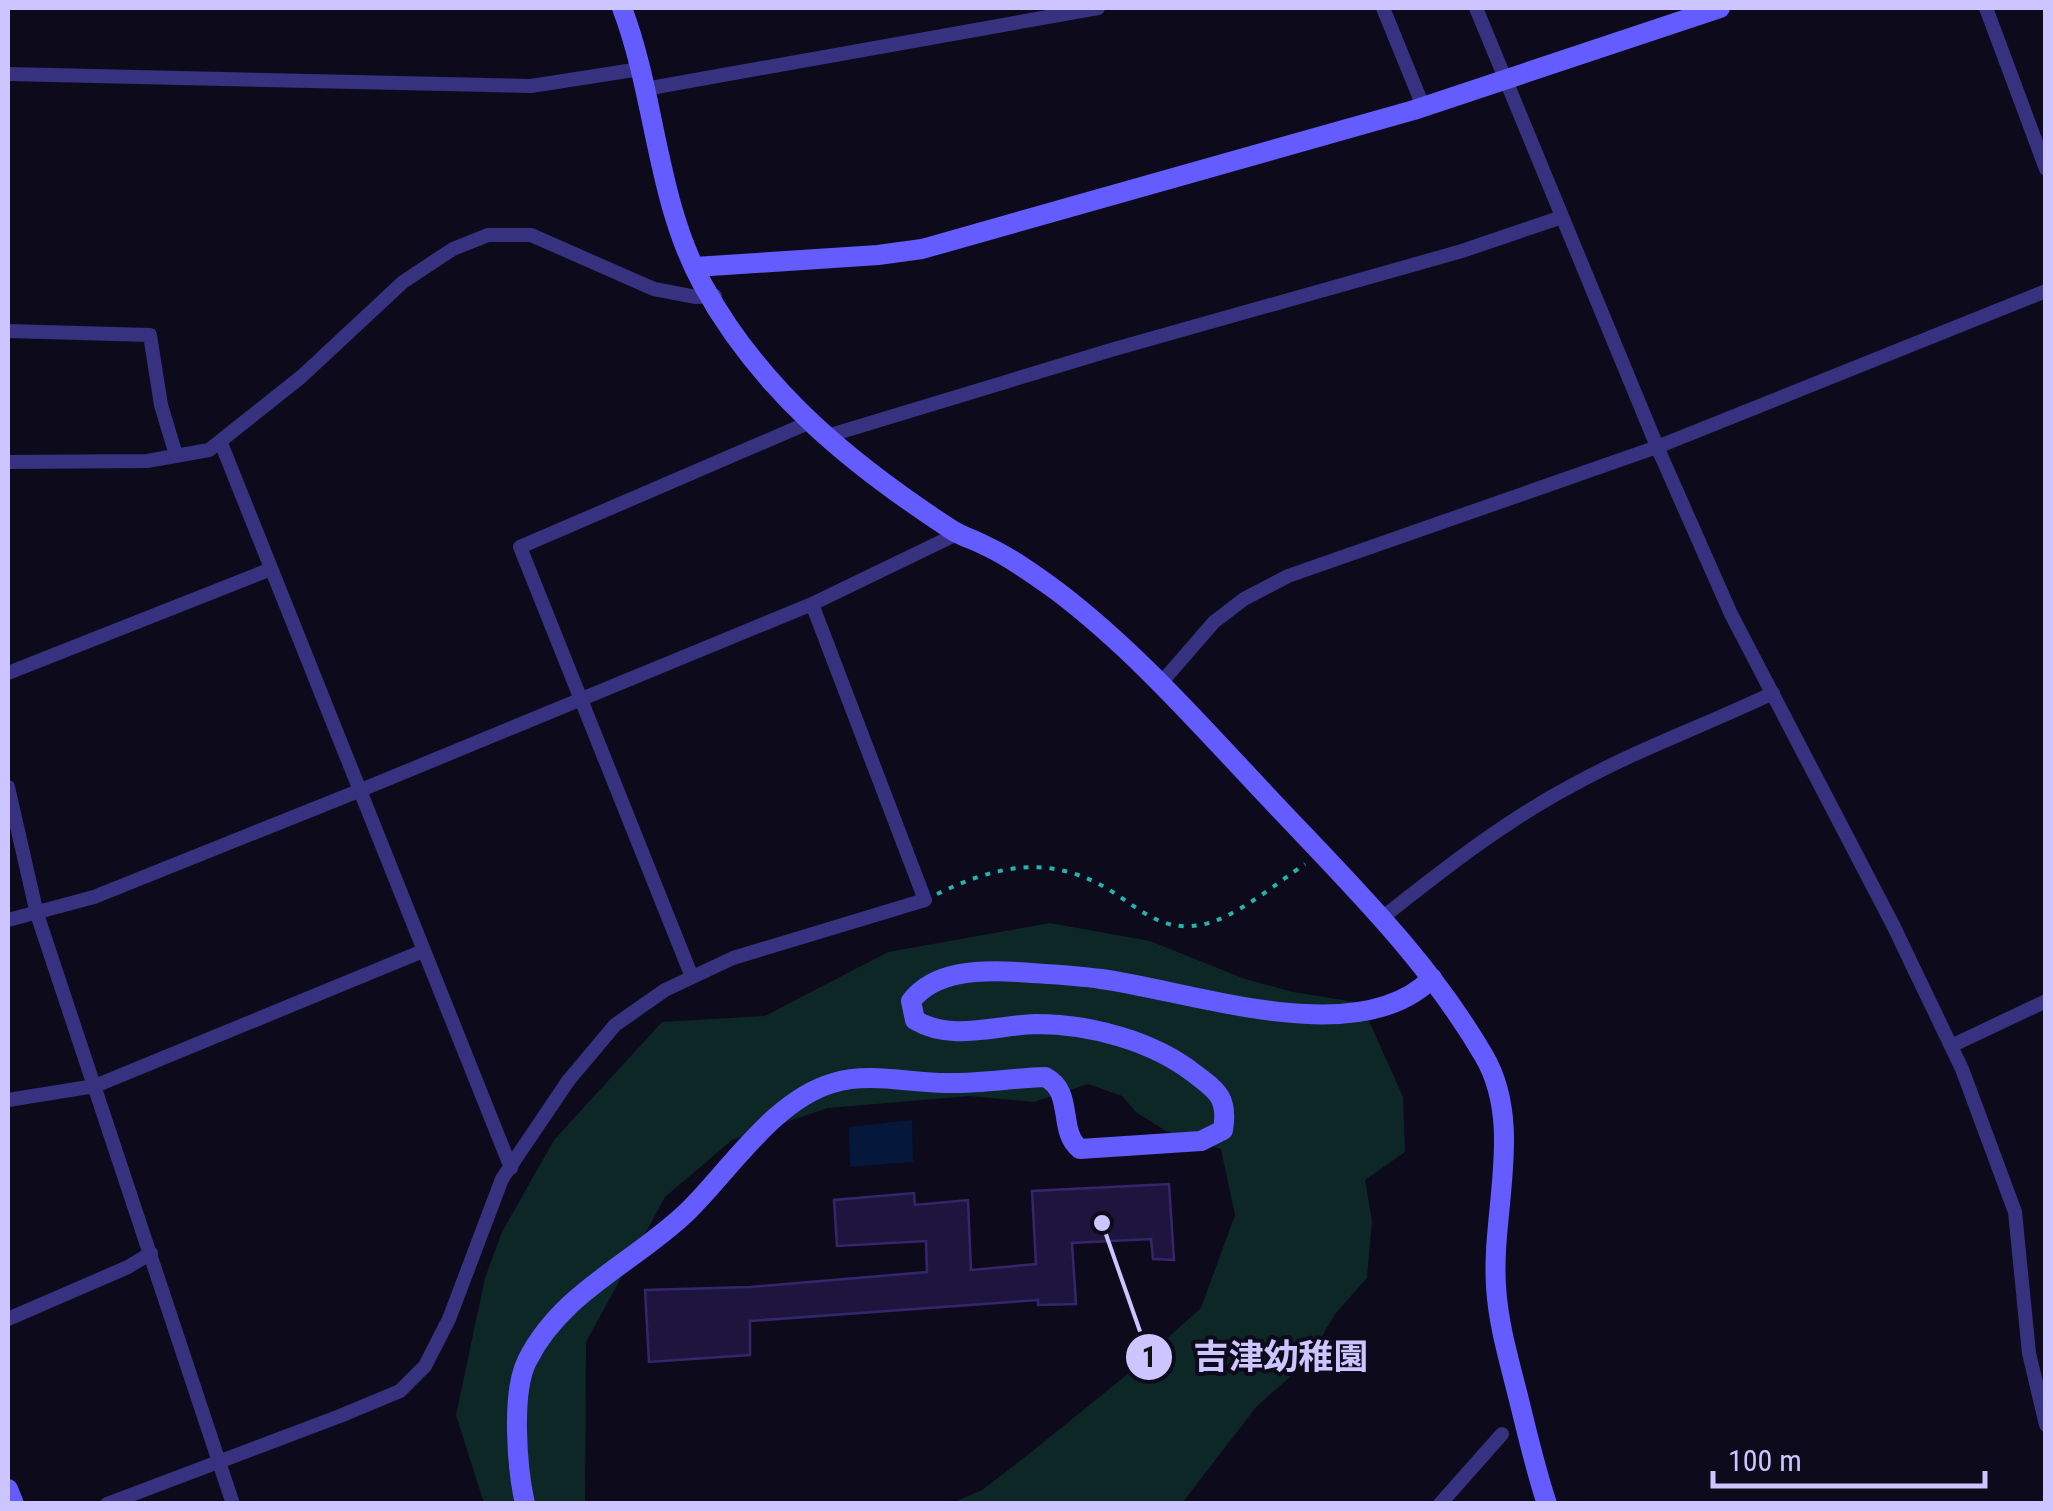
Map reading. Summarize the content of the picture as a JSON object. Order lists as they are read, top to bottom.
{
  "places": ["吉津幼稚園"],
  "scale_bar": "100 m"
}
